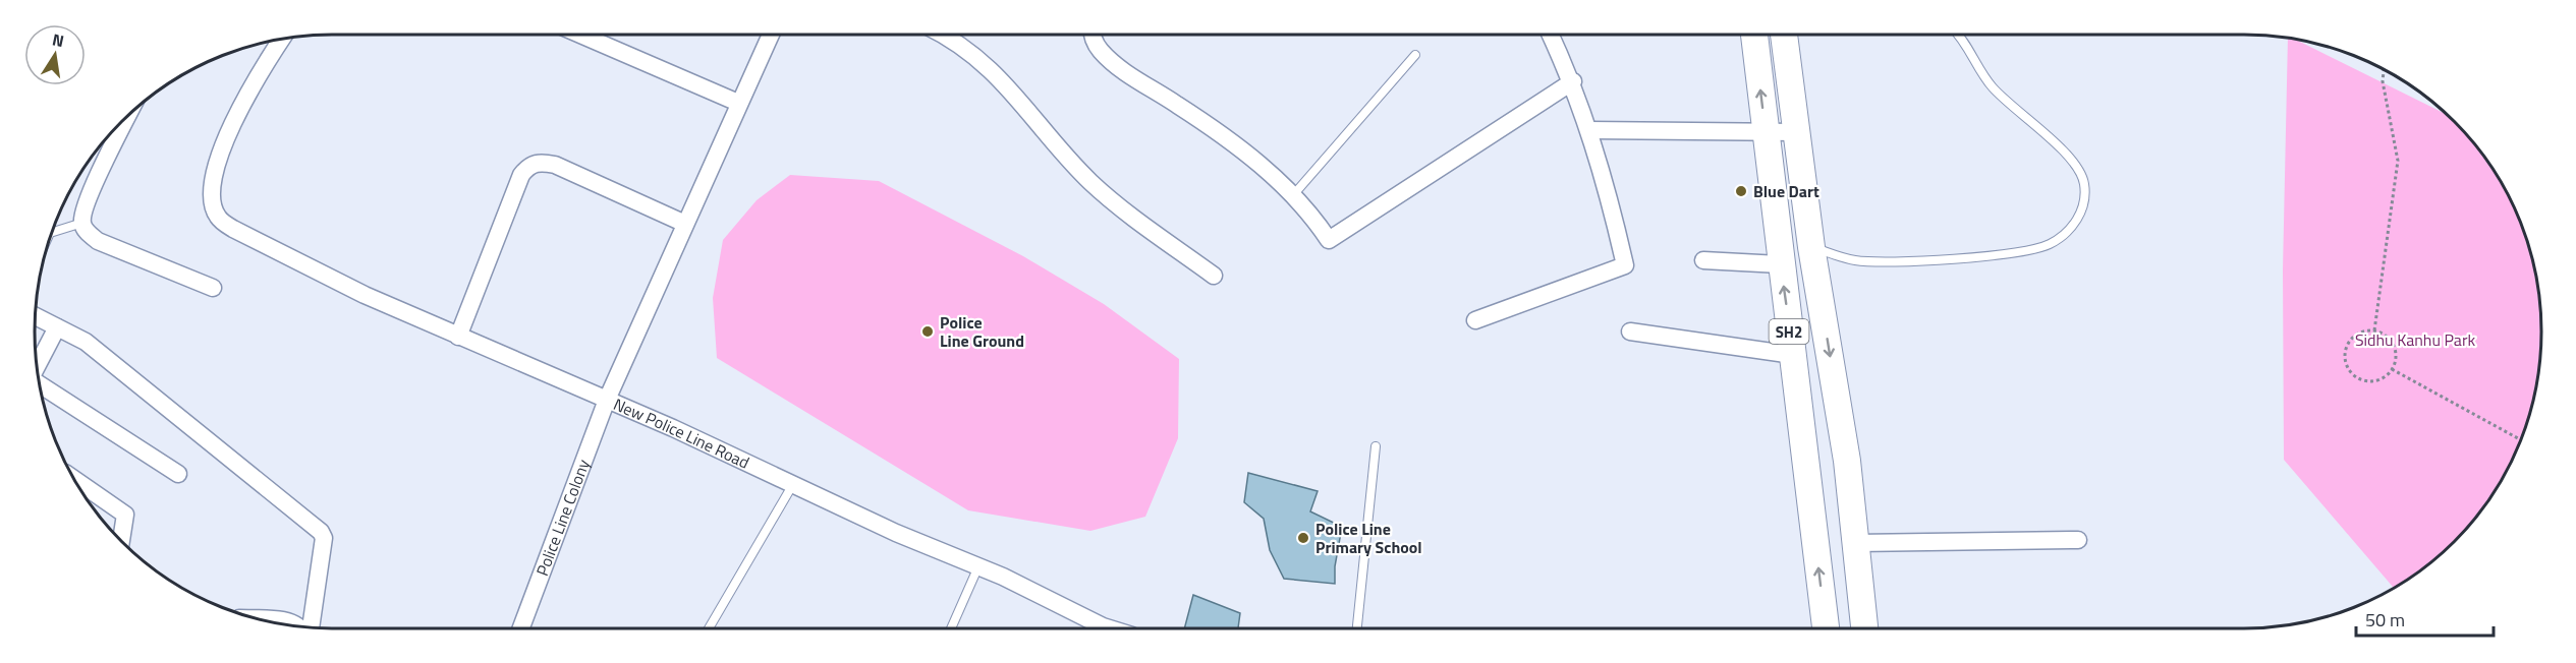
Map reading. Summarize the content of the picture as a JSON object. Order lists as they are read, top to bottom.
{
  "streets": {
    "main road": ["SH2"],
    "street": ["New Police Line Road", "Police Line Colony"]
  },
  "crossings": [
    ["New Police Line Road", "Police Line Colony"]
  ],
  "parks": ["Sidhu Kanhu Park"],
  "places": ["Blue Dart", "Police Line Ground", "Police Line Primary School"],
  "scale_bar": "50 m",
  "north": "top"
}
